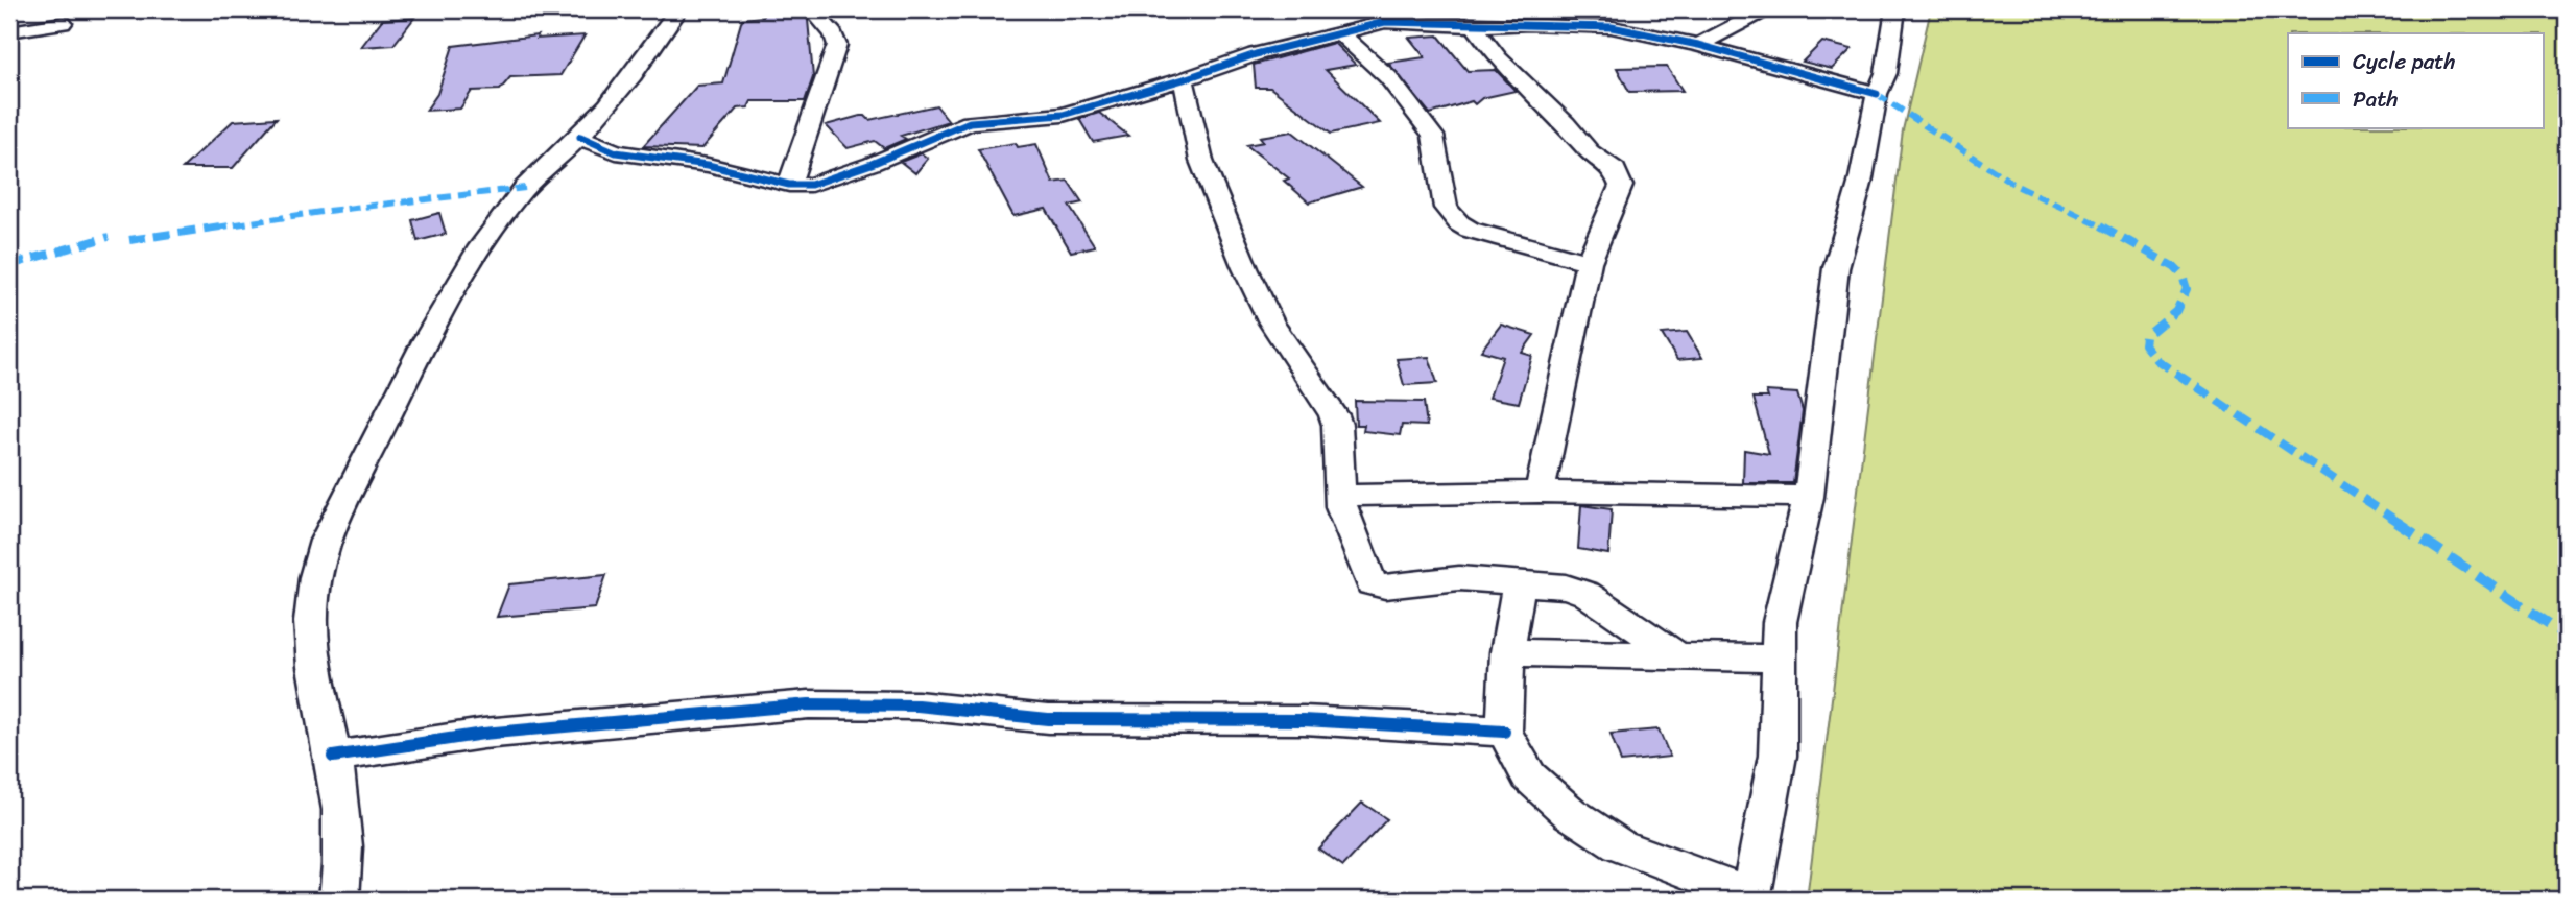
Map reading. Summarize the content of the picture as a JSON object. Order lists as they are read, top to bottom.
{
  "legend": ["Cycle path", "Path"]
}
